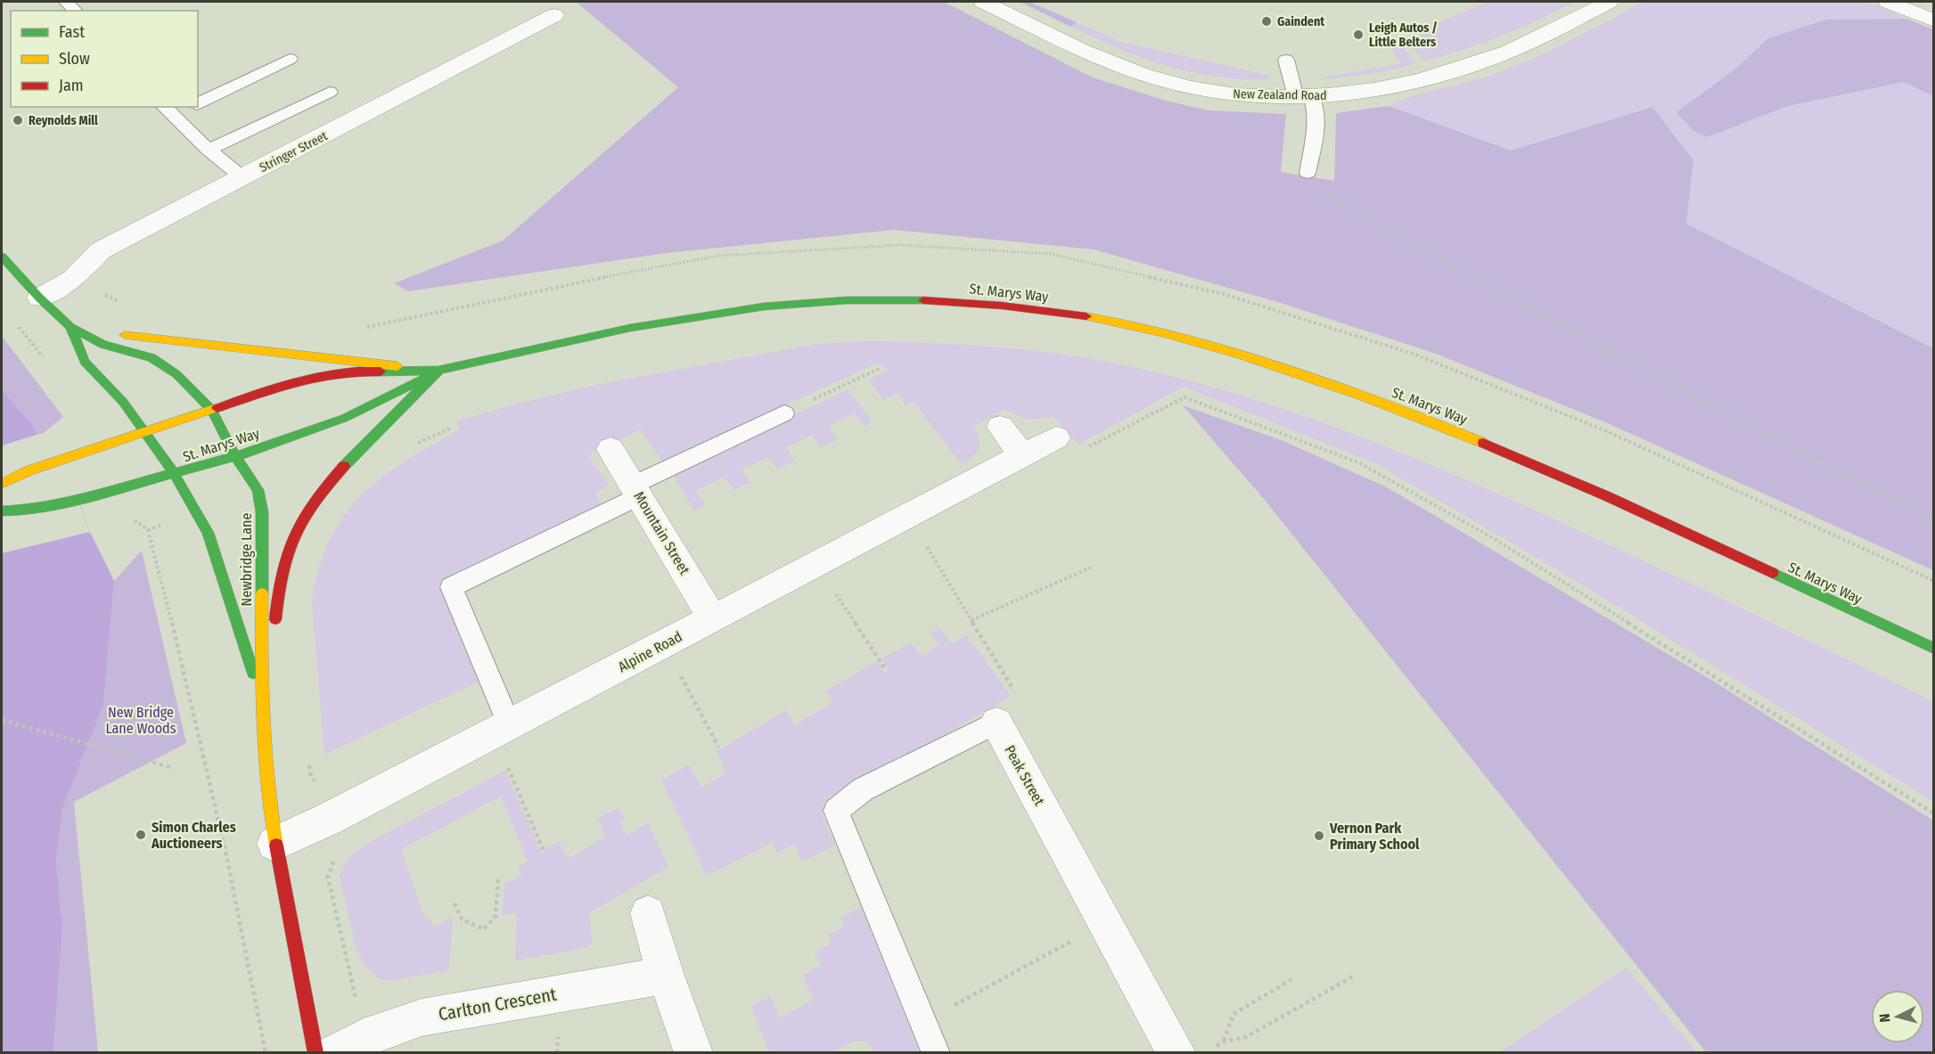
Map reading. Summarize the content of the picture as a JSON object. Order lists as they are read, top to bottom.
{
  "streets": {
    "street": [
      "New Zealand Road",
      "Stringer Street",
      "St. Marys Way",
      "Mountain Street",
      "Newbridge Lane",
      "Alpine Road",
      "Peak Street",
      "Carlton Crescent"
    ]
  },
  "crossings": [
    ["Stringer Street", "Newbridge Lane"],
    ["St. Marys Way", "Newbridge Lane"],
    ["Mountain Street", "Alpine Road"],
    ["Newbridge Lane", "Alpine Road"]
  ],
  "parks": ["New Bridge Lane Woods"],
  "places": [
    "Gaindent",
    "Leigh Autos / Little Belters",
    "Reynolds Mill",
    "Simon Charles Auctioneers",
    "Vernon Park Primary School"
  ],
  "legend": ["Fast", "Slow", "Jam"],
  "north": "left"
}
